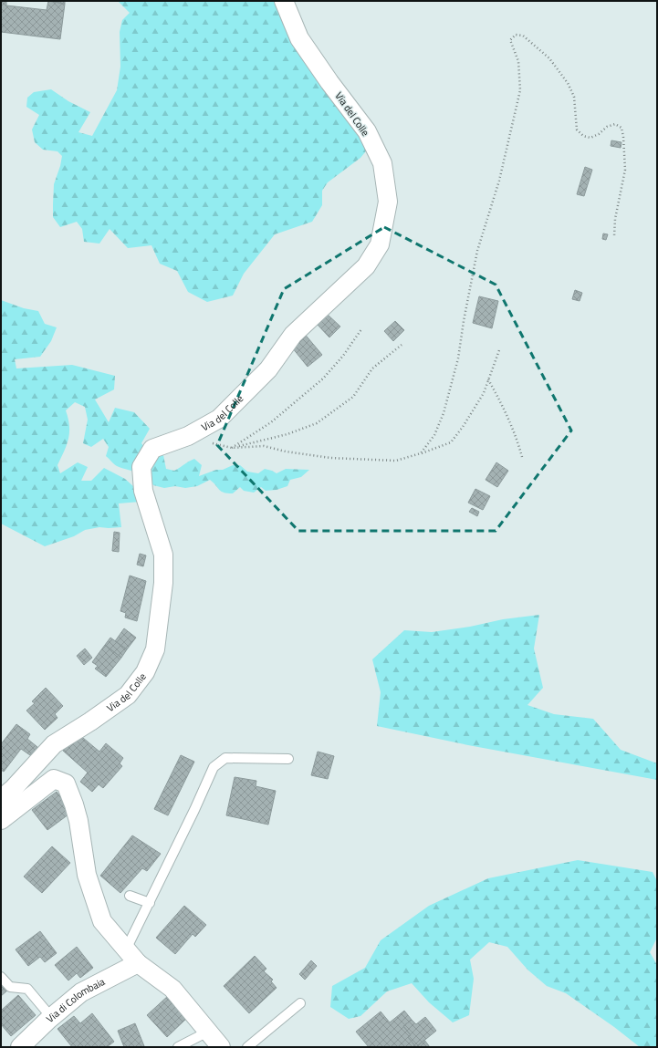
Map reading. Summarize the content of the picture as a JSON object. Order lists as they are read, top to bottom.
{
  "streets": {
    "street": ["Via del Colle", "Via di Colombaia"]
  }
}
